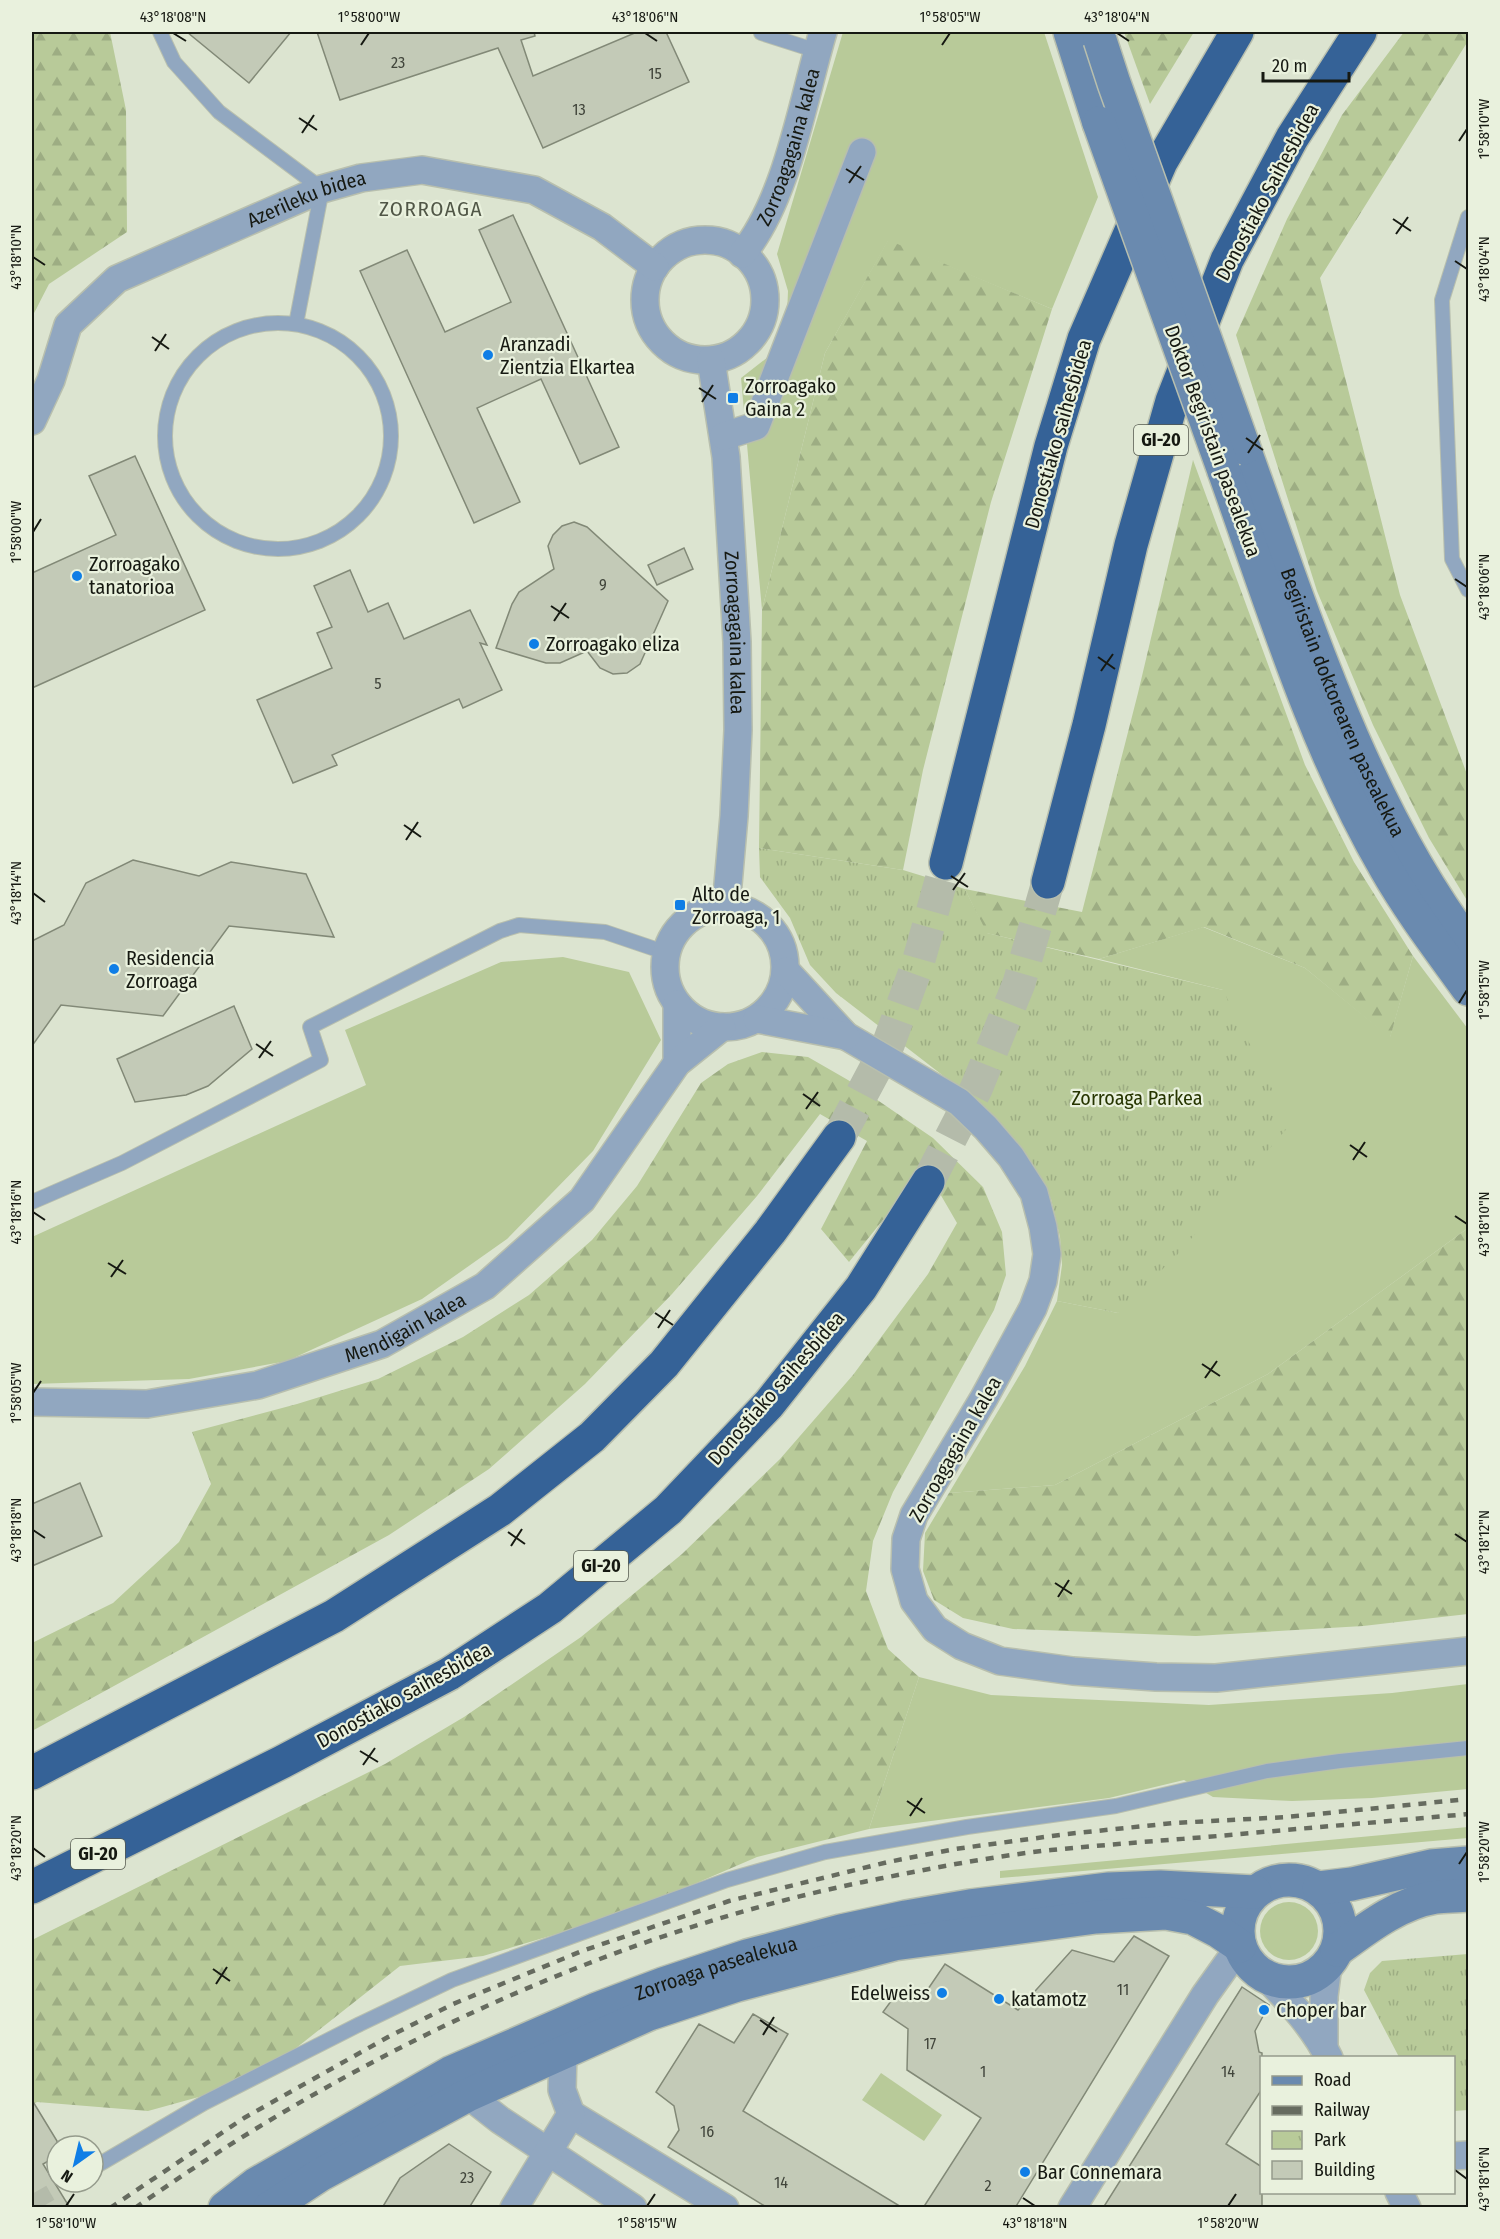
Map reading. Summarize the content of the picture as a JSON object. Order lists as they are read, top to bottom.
{
  "streets": {
    "highway": ["Donostiako Saihesbidea", "Donostiako saihesbidea", "GI-20"],
    "main road": ["Doktor Begiristain pasealekua", "Begiristain doktorearen pasealekua", "Zorroaga pasealekua"],
    "street": ["Zorroagagaina kalea", "Azerileku bidea", "Mendigain kalea"]
  },
  "crossings": [
    ["Zorroagagaina kalea", "Azerileku bidea"],
    ["Zorroagagaina kalea", "Mendigain kalea"],
    ["Doktor Begiristain pasealekua", "Begiristain doktorearen pasealekua"]
  ],
  "districts": ["ZORROAGA"],
  "parks": ["Zorroaga Parkea"],
  "places": {
    "other": [
      "Aranzadi Zientzia Elkartea",
      "Zorroagako tanatorioa",
      "Zorroagako eliza",
      "Residencia Zorroaga",
      "Edelweiss",
      "katamotz",
      "Choper bar",
      "Bar Connemara"
    ],
    "transit": ["Zorroagako Gaina 2", "Alto de Zorroaga, 1"]
  },
  "house_numbers": [
    "23",
    "15",
    "13",
    "9",
    "5",
    "11",
    "17",
    "1",
    "14",
    "16",
    "23",
    "14",
    "2"
  ],
  "legend": [
    "Road",
    "Railway",
    "Park",
    "Building"
  ],
  "scale_bar": "20 m",
  "north": "bottom left",
  "coordinates": [
    "43°18'08\"N",
    "1°58'00\"W",
    "43°18'06\"N",
    "1°58'05\"W",
    "43°18'04\"N",
    "1°58'10\"W",
    "43°18'10\"N",
    "43°18'14\"N",
    "1°58'15\"W",
    "43°18'16\"N",
    "43°18'18\"N",
    "43°18'12\"N",
    "43°18'20\"N",
    "1°58'20\"W"
  ]
}
